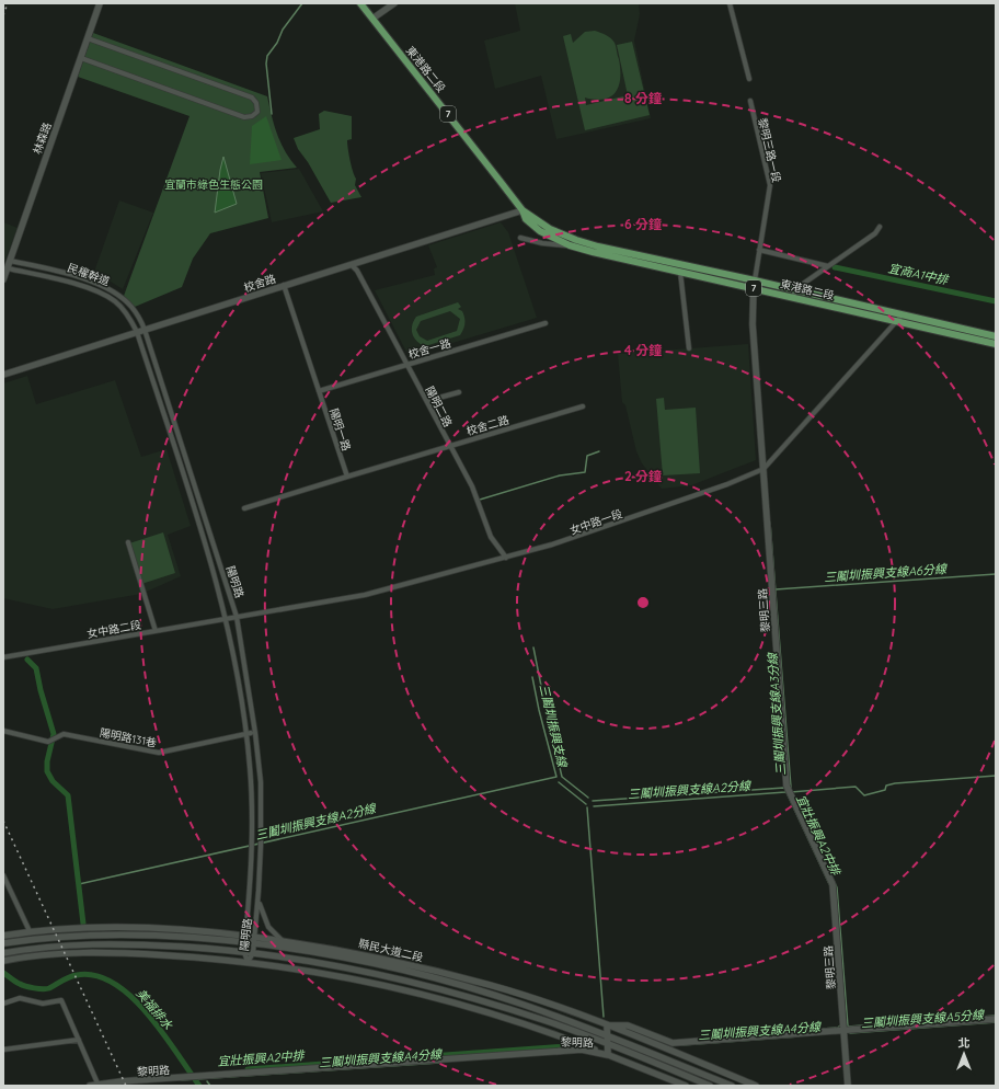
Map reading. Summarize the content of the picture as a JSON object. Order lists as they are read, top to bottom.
{
  "streets": {
    "main road": ["東港路二段", "7"],
    "street": [
      "林森路",
      "黎明三路一段",
      "民權幹道",
      "校舍路",
      "校舍一路",
      "陽明二路",
      "校舍二路",
      "陽明一路",
      "女中路一段",
      "陽明路",
      "黎明三路",
      "女中路二段",
      "陽明路131巷",
      "縣民大道二段",
      "黎明路"
    ]
  },
  "crossings": [
    ["東港路二段", "黎明三路一段"],
    ["東港路二段", "校舍路"],
    ["東港路二段", "女中路一段"],
    ["東港路二段", "黎明三路"],
    ["林森路", "民權幹道"],
    ["黎明三路一段", "黎明三路"],
    ["民權幹道", "校舍路"],
    ["民權幹道", "陽明路"],
    ["校舍路", "陽明二路"],
    ["校舍路", "陽明一路"],
    ["校舍路", "陽明路"],
    ["校舍一路", "陽明二路"],
    ["校舍一路", "陽明一路"],
    ["陽明二路", "校舍二路"],
    ["陽明二路", "女中路一段"],
    ["校舍二路", "陽明一路"],
    ["女中路一段", "陽明路"],
    ["女中路一段", "黎明三路"],
    ["女中路一段", "女中路二段"],
    ["陽明路", "女中路二段"],
    ["陽明路", "陽明路131巷"],
    ["陽明路", "縣民大道二段"],
    ["縣民大道二段", "黎明路"]
  ],
  "water": [
    "宜商A1中排",
    "三鬮圳振興支線A6分線",
    "三鬮圳振興支線A3分線",
    "三鬮圳振興支線",
    "三鬮圳振興支線A2分線",
    "宜壯振興A2中排",
    "美福排水",
    "三鬮圳振興支線A5分線",
    "三鬮圳振興支線A4分線"
  ],
  "parks": ["宜蘭市綠色生態公園"],
  "north": "top",
  "rings": [
    "8 分鐘",
    "6 分鐘",
    "4 分鐘",
    "2 分鐘"
  ]
}
